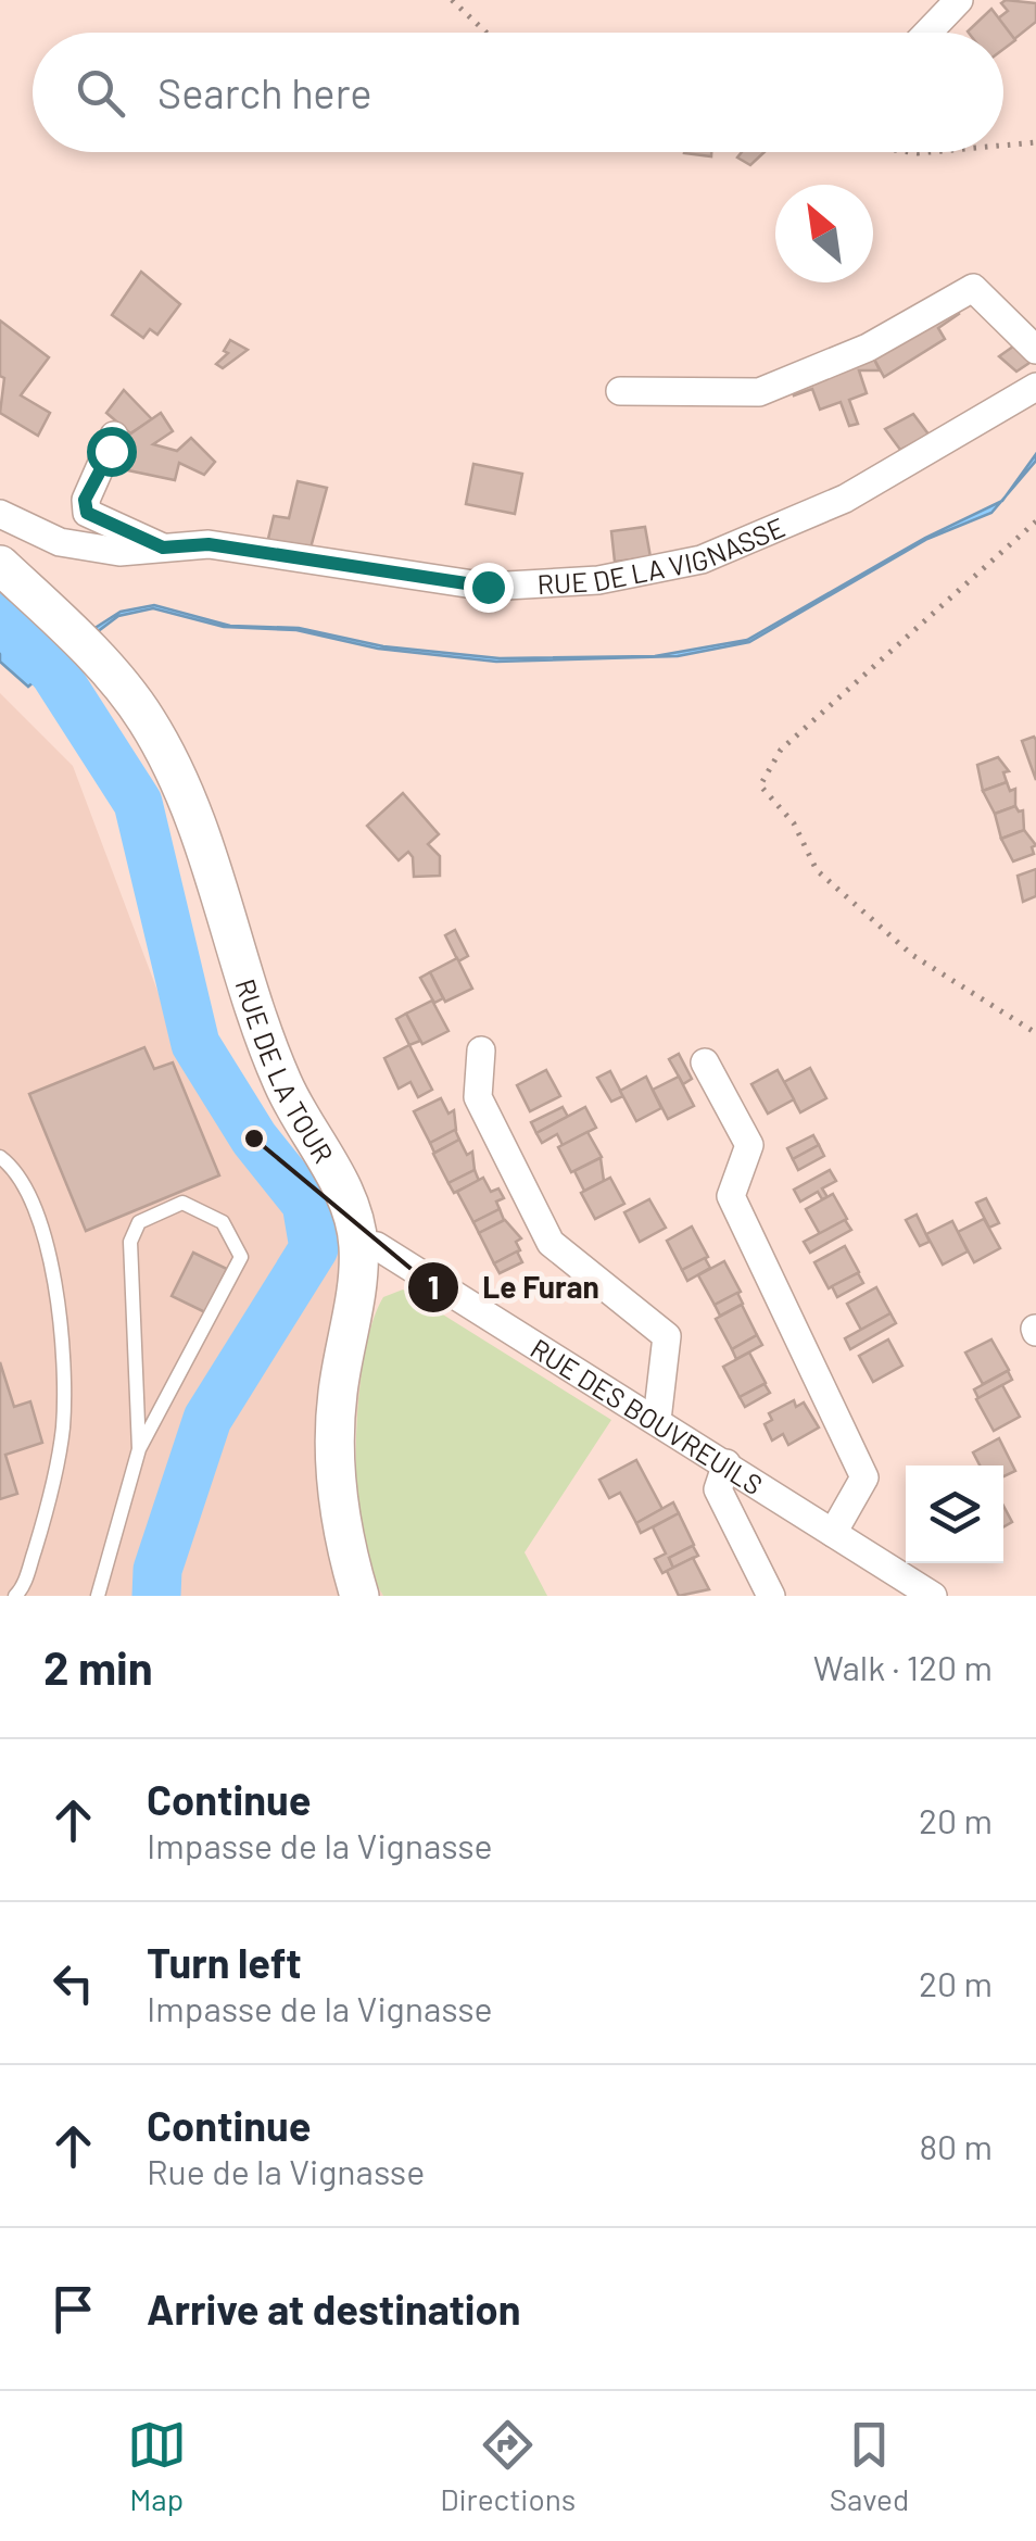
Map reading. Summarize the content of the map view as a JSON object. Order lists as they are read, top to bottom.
{
  "streets": {
    "street": ["RUE DE LA VIGNASSE", "RUE DE LA TOUR", "RUE DES BOUVREUILS"]
  },
  "crossings": [
    ["RUE DE LA TOUR", "RUE DES BOUVREUILS"]
  ],
  "places": ["Le Furan"],
  "north": "top left",
  "page": {
    "search": "Search here",
    "heading": ["2 min", "Walk · 120 m"],
    "list": [
      ["Continue", "Impasse de la Vignasse", "20 m"],
      ["Turn left", "Impasse de la Vignasse", "20 m"],
      ["Continue", "Rue de la Vignasse", "80 m"],
      "Arrive at destination"
    ],
    "nav": ["Map", "Directions", "Saved"]
  }
}
